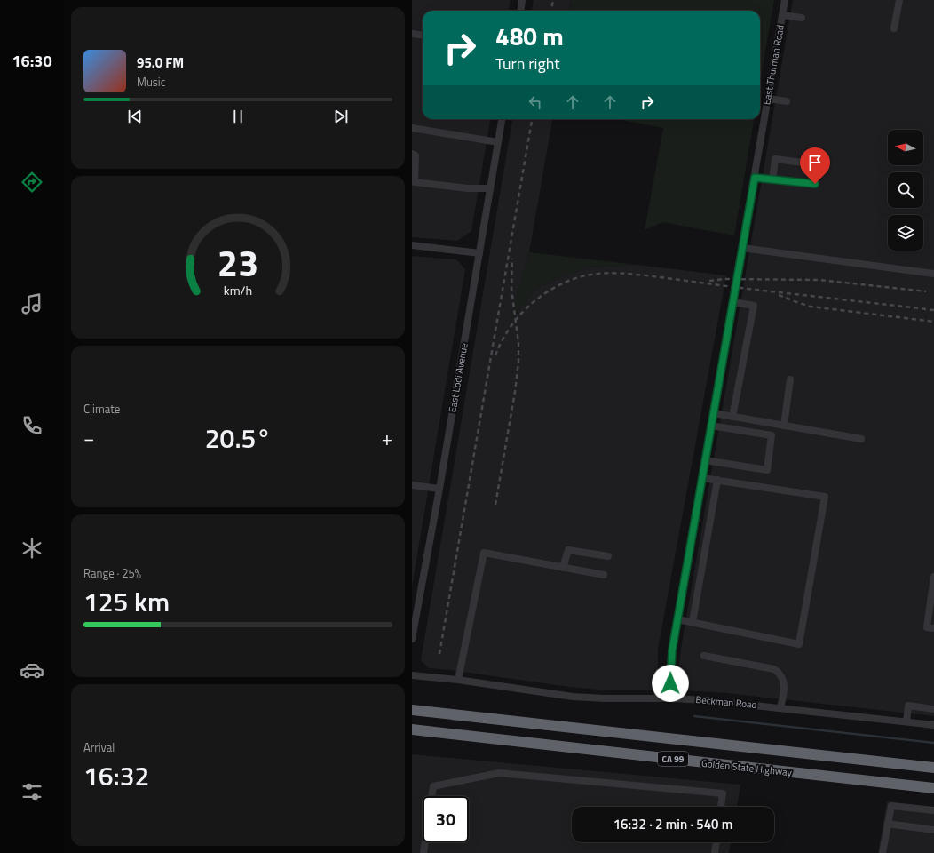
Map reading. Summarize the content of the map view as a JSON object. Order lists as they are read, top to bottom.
{
  "streets": {
    "highway": ["CA 99", "Golden State Highway"],
    "street": ["East Thurman Road", "East Lodi Avenue", "Beckman Road"]
  },
  "crossings": [
    ["East Thurman Road", "Beckman Road"]
  ],
  "north": "left",
  "page": {
    "tabs": "16:30",
    "turn": ["480 m", "Turn right"],
    "song": ["95.0 FM", "Music"],
    "tile": [
      "Climate",
      ["Range · 25%", "125 km"],
      ["Arrival", "16:32"]
    ],
    "heat": ["−", "20.5°", "+"],
    "limit": "30",
    "trip": "16:32 · 2 min · 540 m",
    "gauge": ["23", "km/h"]
  }
}
